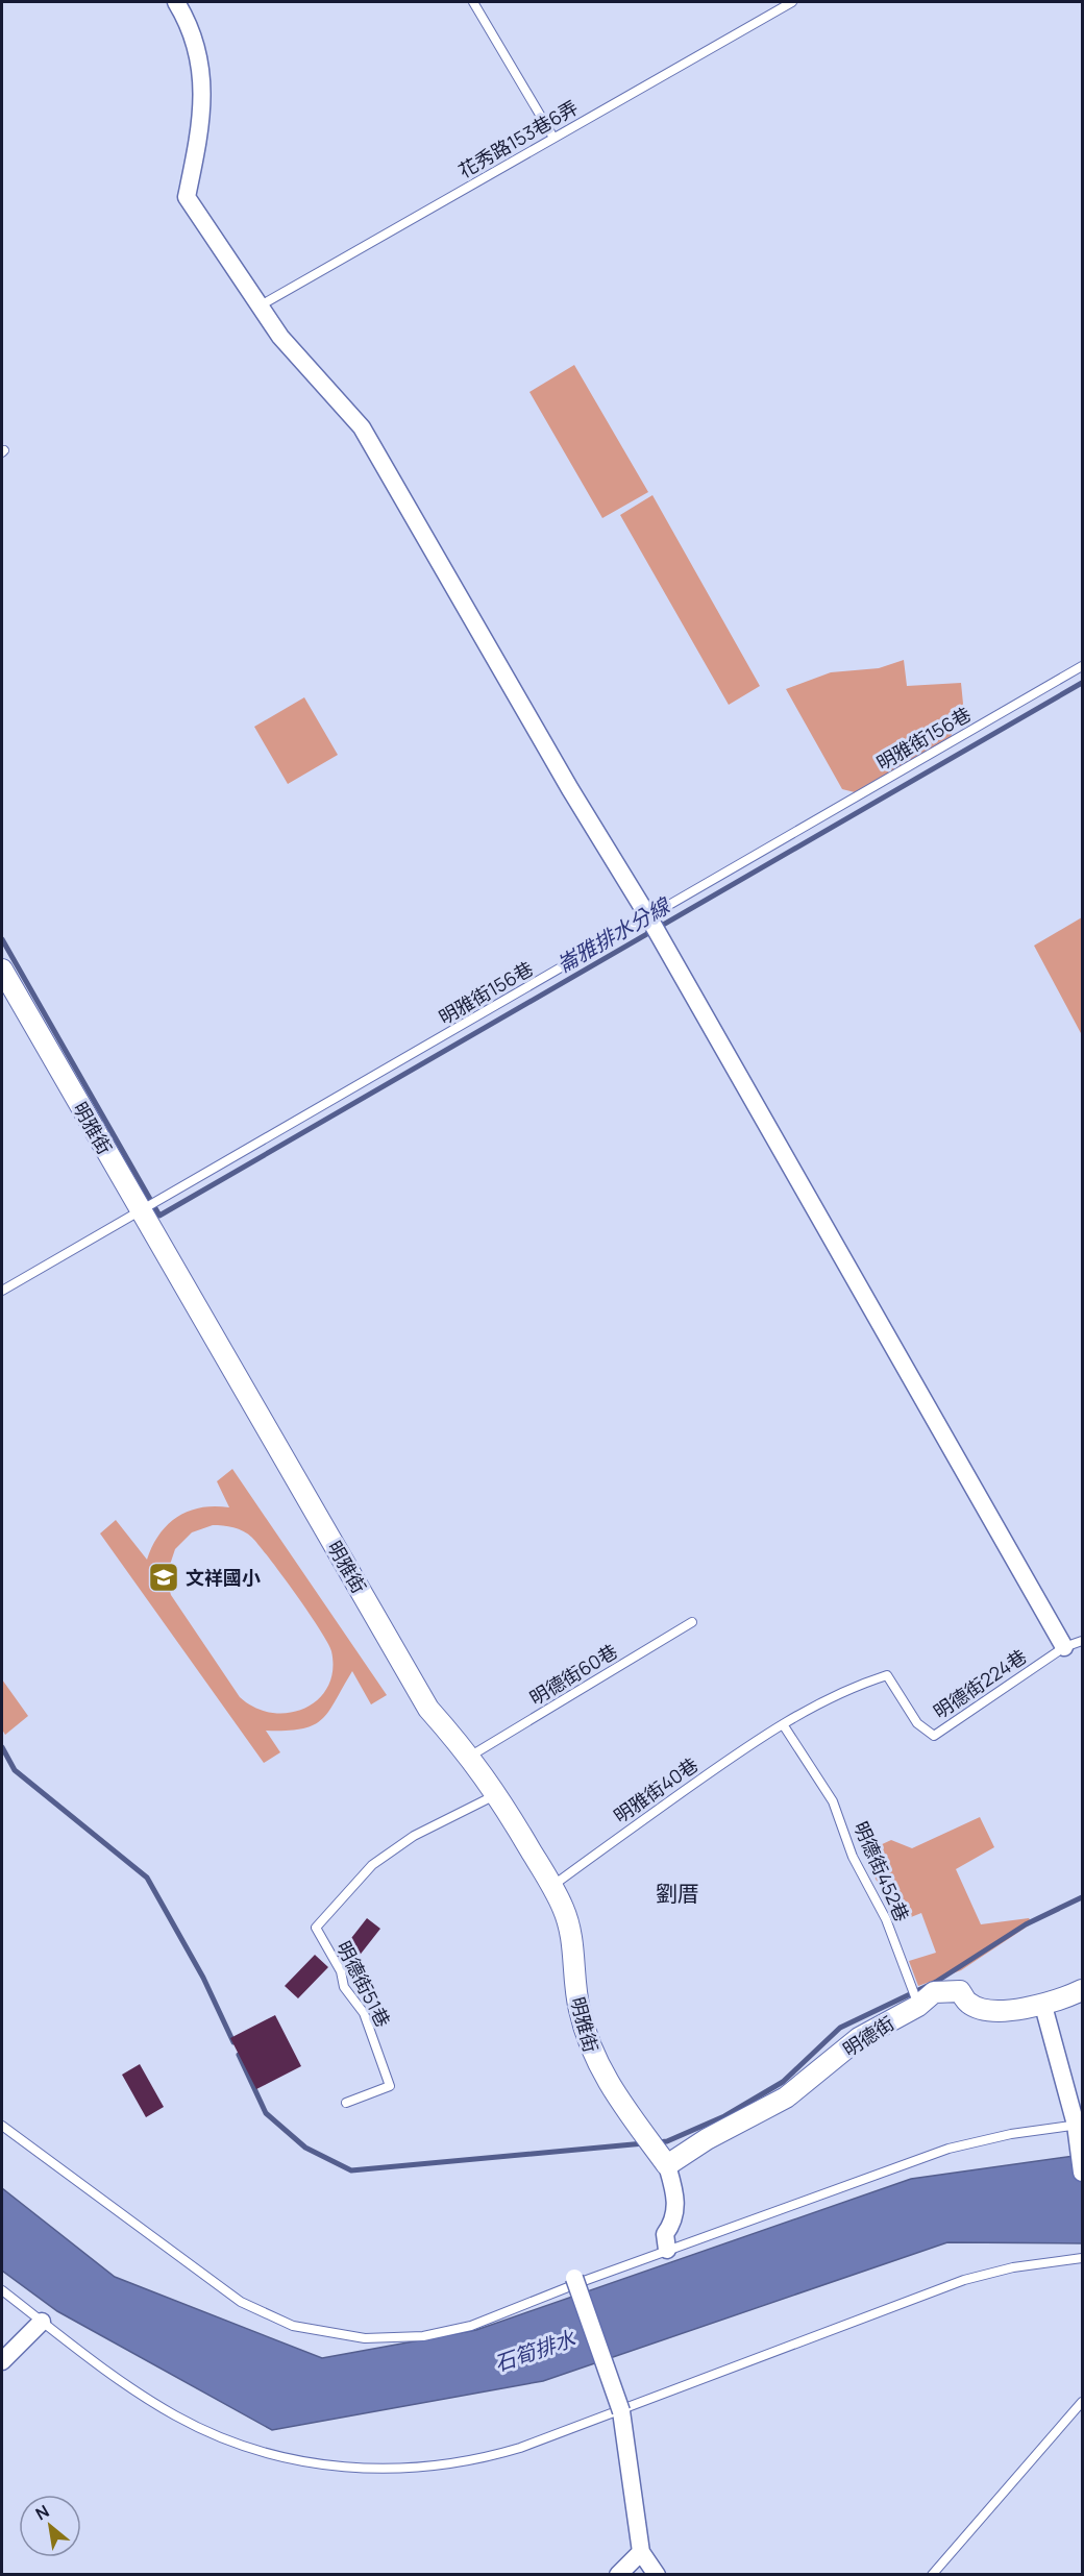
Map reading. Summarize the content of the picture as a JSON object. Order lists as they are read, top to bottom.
{
  "streets": {
    "street": ["明雅街", "明德街"],
    "lane": [
      "花秀路153巷6弄",
      "明雅街156巷",
      "明德街60巷",
      "明德街224巷",
      "明雅街40巷",
      "明德街452巷",
      "明德街51巷"
    ]
  },
  "crossings": [
    ["明雅街156巷", "明雅街"],
    ["明雅街", "明德街60巷"],
    ["明雅街", "明雅街40巷"],
    ["明雅街", "明德街51巷"],
    ["明雅街", "明德街"],
    ["明德街224巷", "明雅街40巷"],
    ["明德街224巷", "明德街452巷"],
    ["明雅街40巷", "明德街452巷"],
    ["明德街452巷", "明德街"]
  ],
  "districts": ["劉厝"],
  "water": ["崙雅排水分線", "石筍排水"],
  "places": {
    "school or university": ["文祥國小"]
  },
  "north": "top left"
}
